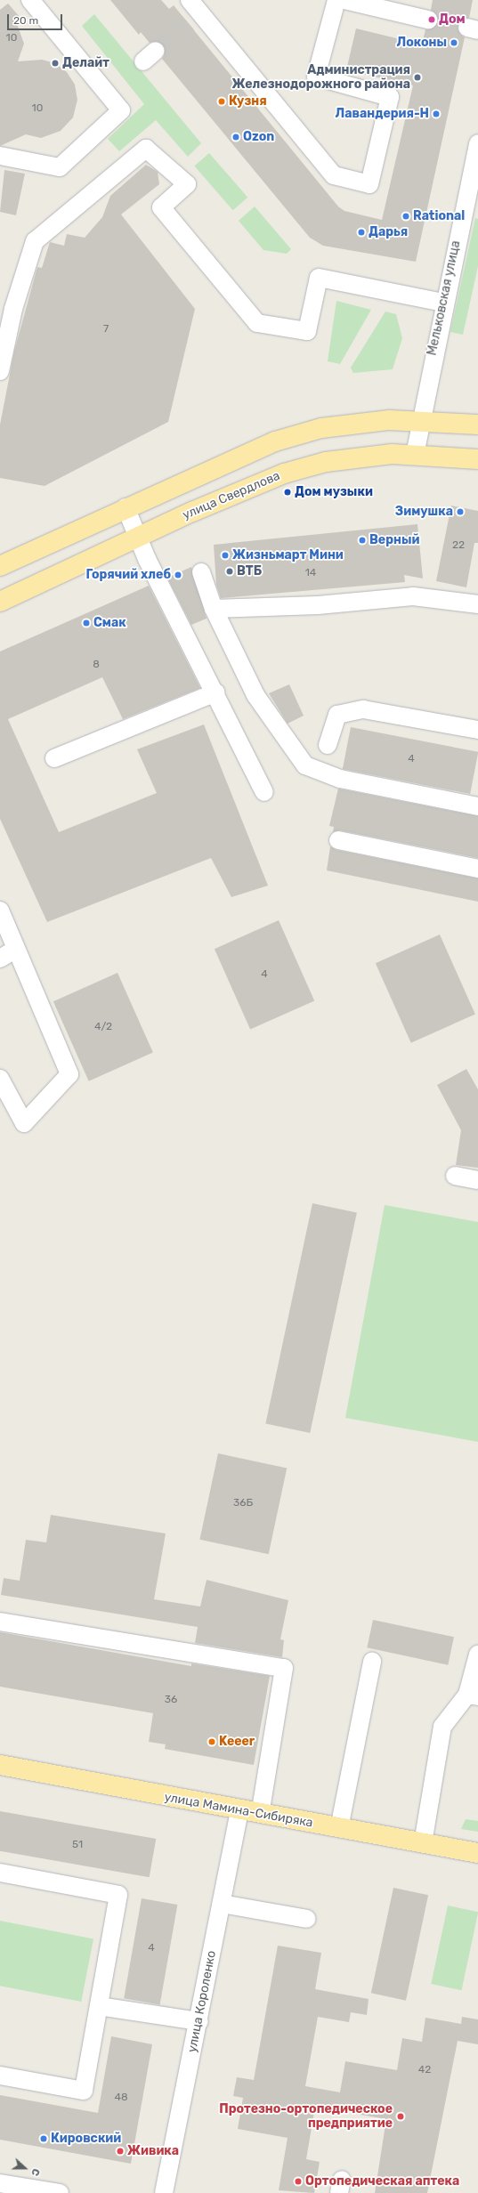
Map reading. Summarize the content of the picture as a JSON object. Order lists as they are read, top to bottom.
{
  "streets": {
    "main road": ["улица Свердлова", "улица Мамина-Сибиряка"],
    "street": ["Мельковская улица", "улица Короленко"]
  },
  "crossings": [
    ["Мельковская улица", "улица Свердлова"],
    ["улица Мамина-Сибиряка", "улица Короленко"]
  ],
  "places": [
    "Дом",
    "Локоны",
    "Делайт",
    "Администрация Железнодорожного района",
    "Кузня",
    "Лавандерия-Н",
    "Ozon",
    "Rational",
    "Дарья",
    "Дом музыки",
    "Зимушка",
    "Верный",
    "Жизньмарт Мини",
    "ВТБ",
    "Горячий хлеб",
    "Смак",
    "Keeer",
    "Протезно-ортопедическое предприятие",
    "Кировский",
    "Живика",
    "Ортопедическая аптека"
  ],
  "house_numbers": [
    "10",
    "10",
    "7",
    "22",
    "14",
    "8",
    "4",
    "4",
    "4/2",
    "36Б",
    "36",
    "51",
    "4",
    "42",
    "48"
  ],
  "scale_bar": "20 m",
  "north": "right"
}
